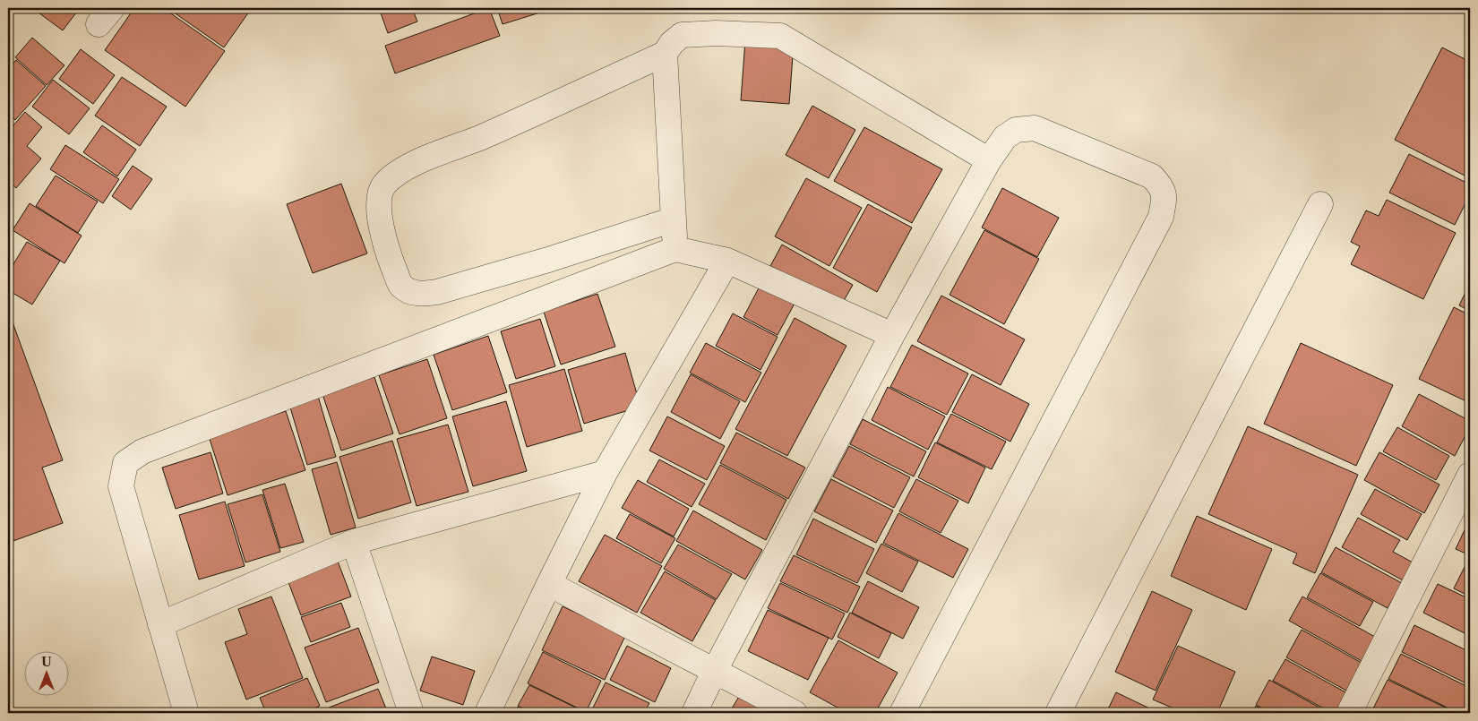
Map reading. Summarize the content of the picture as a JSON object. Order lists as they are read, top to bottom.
{
  "north": "top"
}
